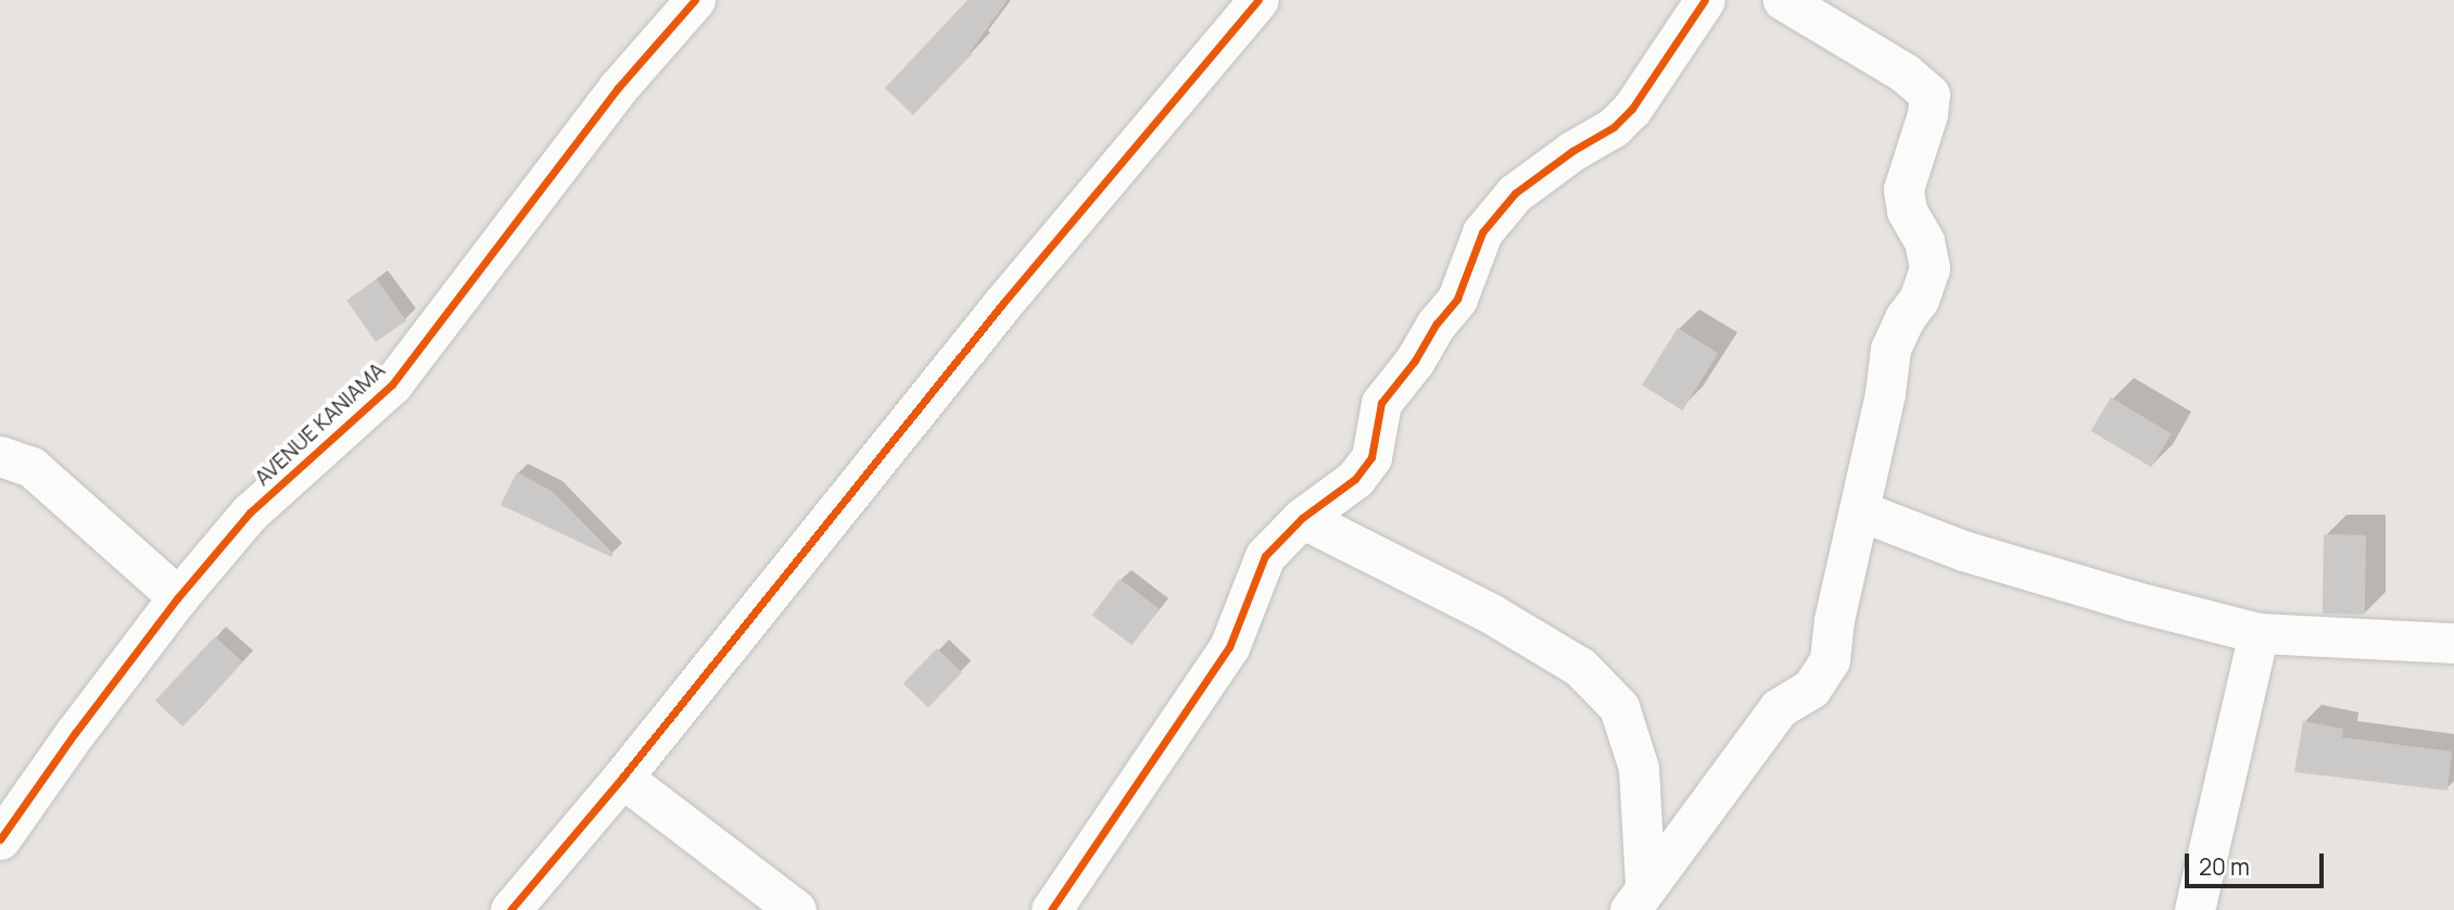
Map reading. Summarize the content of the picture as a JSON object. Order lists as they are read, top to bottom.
{
  "streets": {
    "street": ["AVENUE KANIAMA"]
  },
  "scale_bar": "20 m"
}
